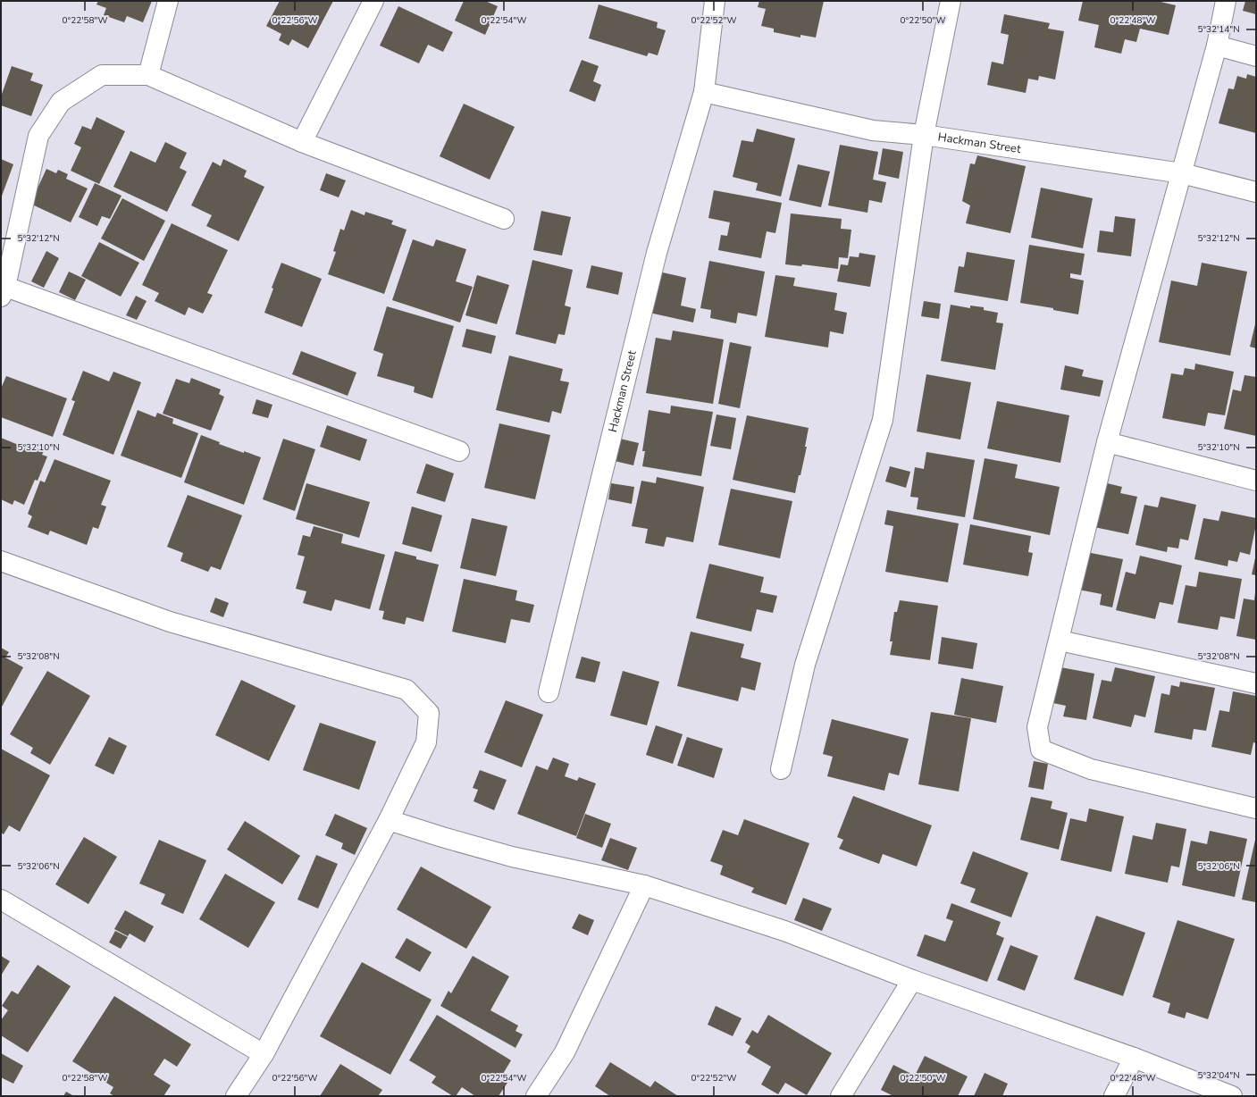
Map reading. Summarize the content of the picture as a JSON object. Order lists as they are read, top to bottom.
{
  "streets": {
    "street": ["Hackman Street"]
  },
  "coordinates": [
    "0°22'58\"W",
    "0°22'56\"W",
    "0°22'54\"W",
    "0°22'52\"W",
    "0°22'50\"W",
    "0°22'48\"W",
    "5°32'14\"N",
    "5°32'12\"N",
    "5°32'10\"N",
    "5°32'08\"N",
    "5°32'06\"N",
    "5°32'04\"N"
  ]
}
